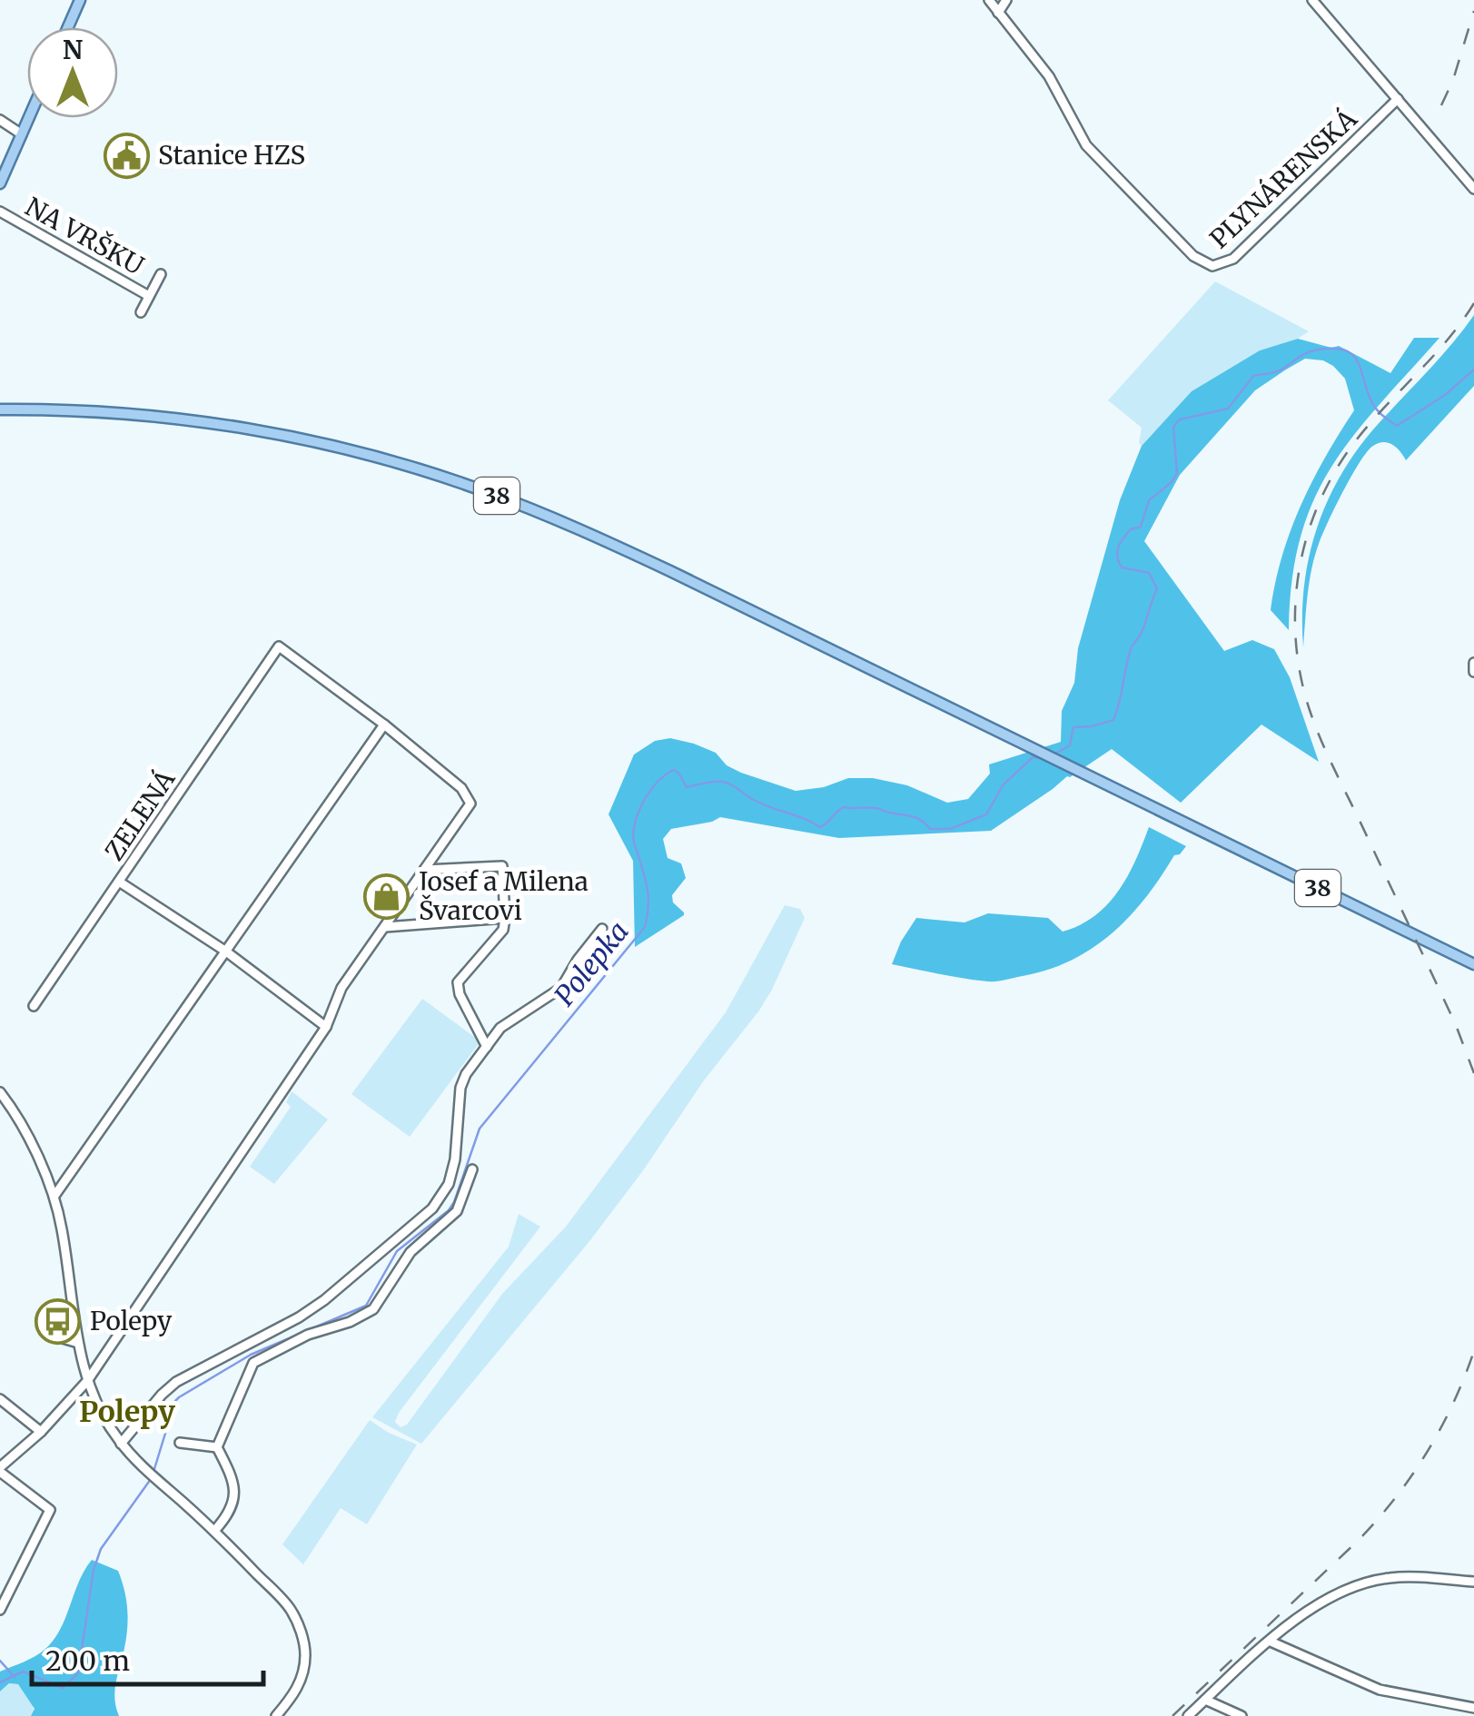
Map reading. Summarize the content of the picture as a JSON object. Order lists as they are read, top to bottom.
{
  "streets": {
    "main road": ["38"],
    "street": ["PLYNÁRENSKÁ", "NA VRŠKU", "ZELENÁ"]
  },
  "districts": ["Polepy"],
  "water": ["Polepka"],
  "places": {
    "public building": ["Stanice HZS"],
    "shop": ["Josef a Milena Švarcovi"],
    "bus stop": ["Polepy"]
  },
  "scale_bar": "200 m",
  "north": "top"
}
